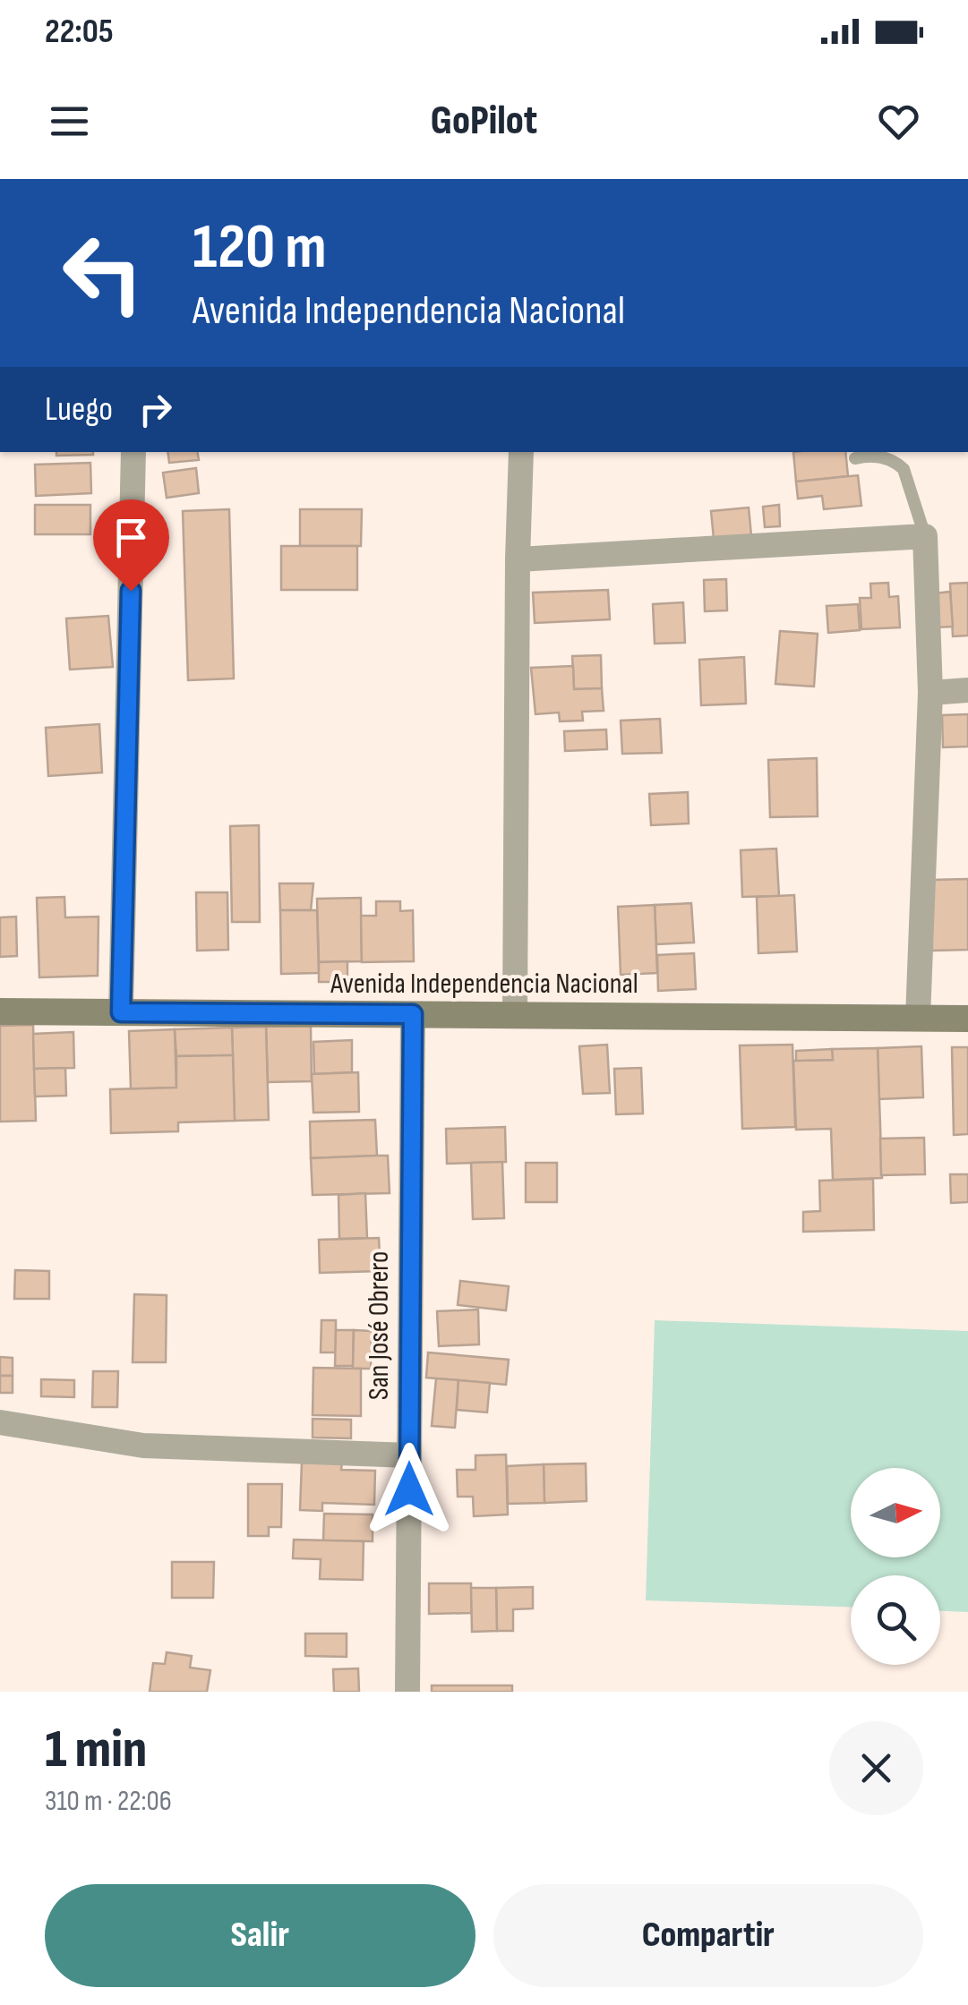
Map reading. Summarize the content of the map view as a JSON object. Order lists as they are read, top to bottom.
{
  "streets": {
    "main road": ["Avenida Independencia Nacional"],
    "street": ["San José Obrero"]
  },
  "crossings": [
    ["Avenida Independencia Nacional", "San José Obrero"]
  ],
  "north": "right",
  "page": {
    "status": "22:05",
    "header": "GoPilot",
    "turn": ["120 m", "Avenida Independencia Nacional"],
    "then": "Luego",
    "heading": ["1 min", "310 m · 22:06"],
    "buttons": ["Salir", "Compartir"]
  }
}
